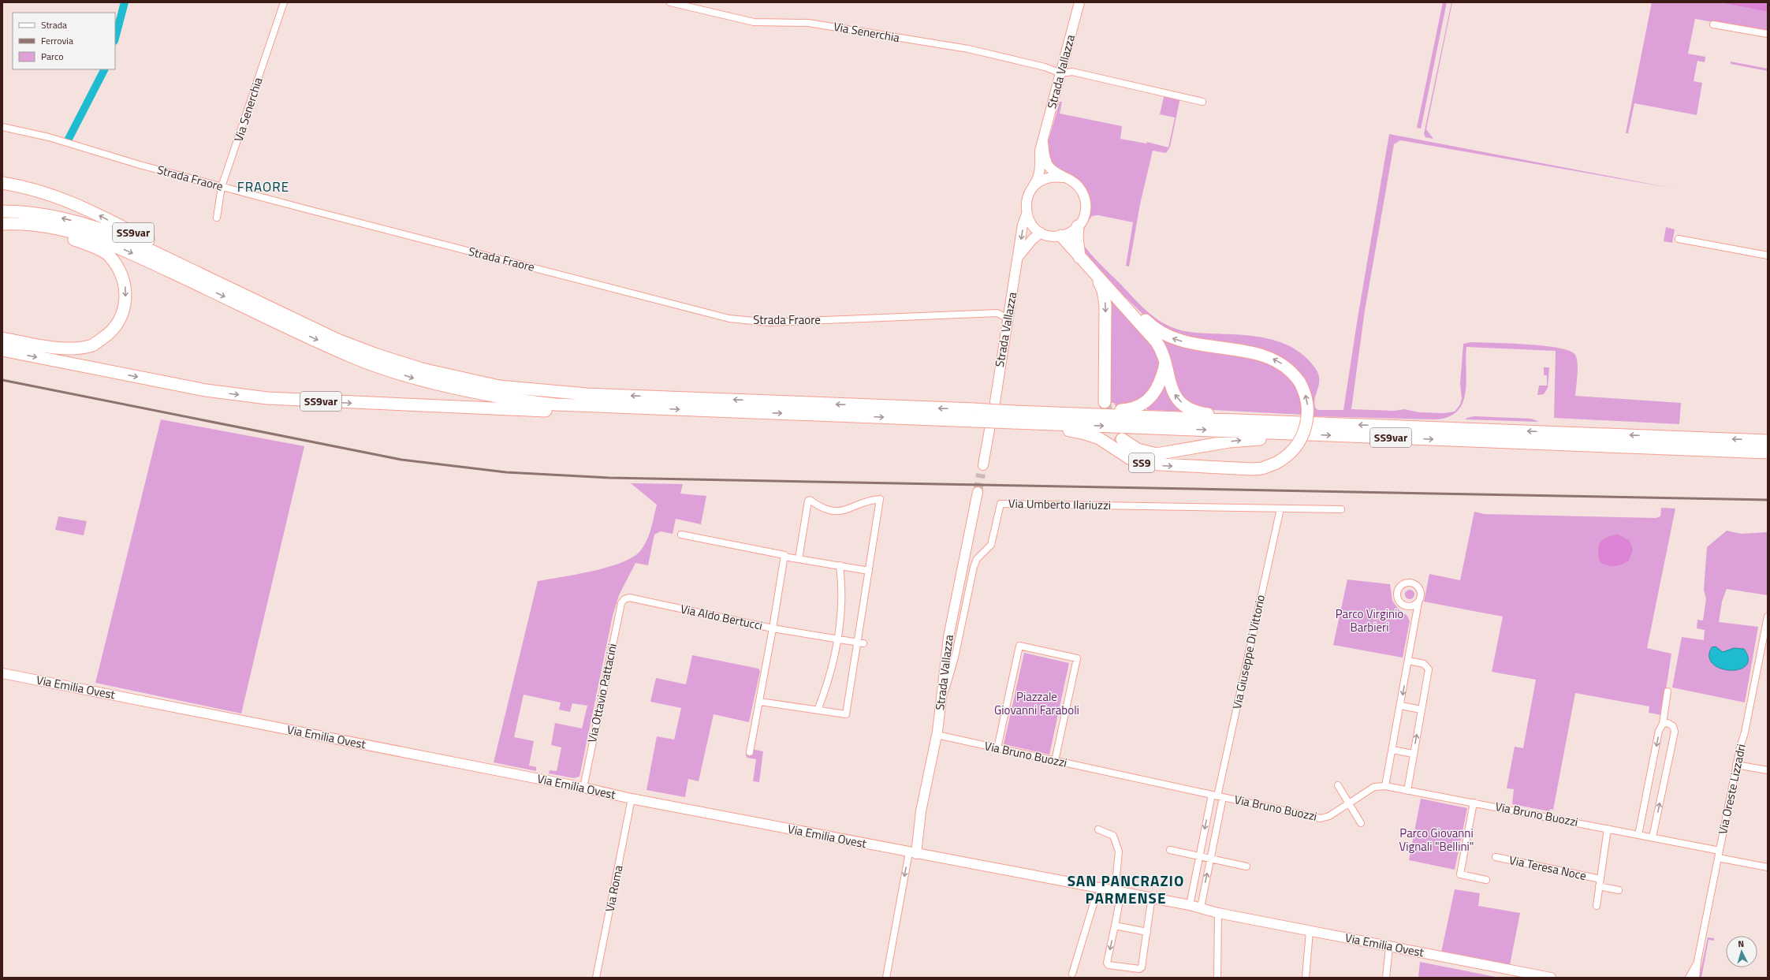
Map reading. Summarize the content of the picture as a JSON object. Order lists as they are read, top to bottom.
{
  "streets": {
    "highway": ["SS9var", "SS9"],
    "street": [
      "Via Senerchia",
      "Strada Vallazza",
      "Strada Fraore",
      "Via Umberto Ilariuzzi",
      "Via Aldo Bertucci",
      "Via Giuseppe Di Vittorio",
      "Via Emilia Ovest",
      "Via Ottavio Pattacini",
      "Via Bruno Buozzi",
      "Via Oreste Lizzadri",
      "Via Teresa Noce",
      "Via Roma"
    ]
  },
  "crossings": [
    ["Via Senerchia", "Strada Vallazza"],
    ["Via Senerchia", "Strada Fraore"],
    ["Strada Vallazza", "Strada Fraore"],
    ["Strada Vallazza", "SS9"],
    ["Strada Vallazza", "Via Umberto Ilariuzzi"],
    ["Strada Vallazza", "Via Emilia Ovest"],
    ["Strada Vallazza", "Via Bruno Buozzi"],
    ["SS9var", "SS9"],
    ["Via Umberto Ilariuzzi", "Via Giuseppe Di Vittorio"],
    ["Via Aldo Bertucci", "Via Ottavio Pattacini"],
    ["Via Giuseppe Di Vittorio", "Via Bruno Buozzi"],
    ["Via Emilia Ovest", "Via Ottavio Pattacini"],
    ["Via Emilia Ovest", "Via Roma"],
    ["Via Bruno Buozzi", "Via Oreste Lizzadri"]
  ],
  "districts": ["FRAORE", "SAN PANCRAZIO PARMENSE"],
  "parks": ["Parco Virginio Barbieri", "Piazzale Giovanni Faraboli", "Parco Giovanni Vignali \"Bellini\""],
  "legend": ["Strada", "Ferrovia", "Parco"],
  "north": "top"
}
